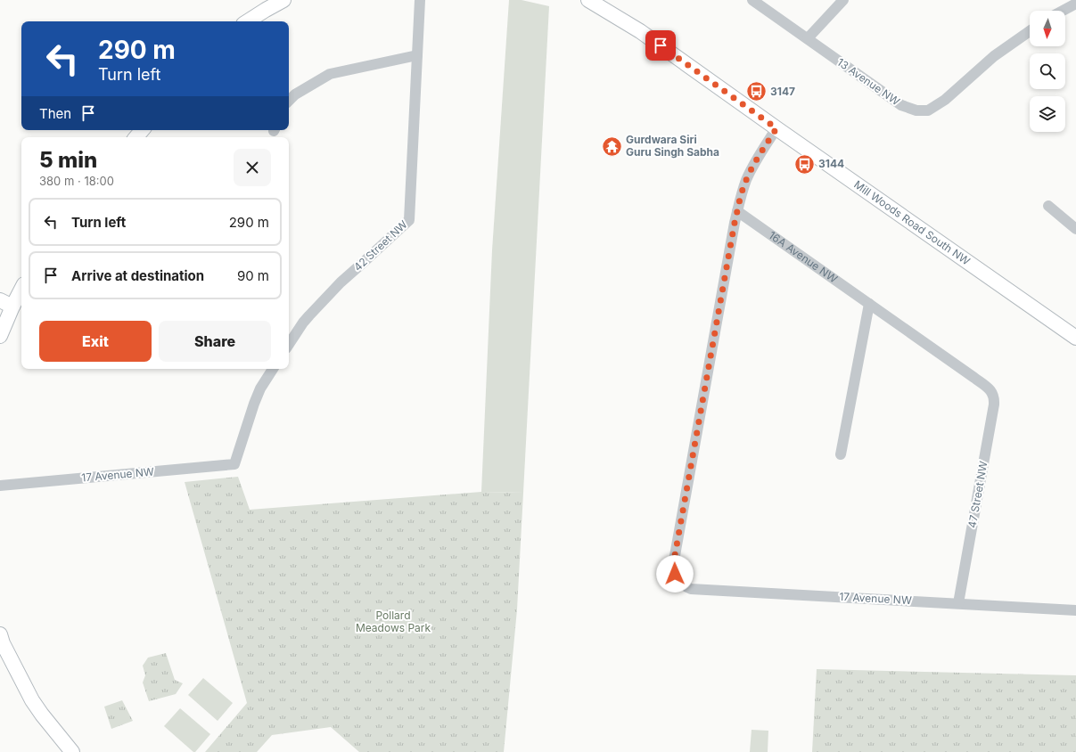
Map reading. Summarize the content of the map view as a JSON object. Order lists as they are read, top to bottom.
{
  "streets": {
    "street": [
      "13 Avenue NW",
      "Mill Woods Road South NW",
      "42 Street NW",
      "16A Avenue NW",
      "17 Avenue NW",
      "47 Street NW"
    ]
  },
  "crossings": [
    ["16A Avenue NW", "17 Avenue NW"],
    ["16A Avenue NW", "47 Street NW"],
    ["17 Avenue NW", "47 Street NW"]
  ],
  "parks": ["Pollard Meadows Park"],
  "places": {
    "bus stop": ["3147", "3144"],
    "temple": ["Gurdwara Siri Guru Singh Sabha"]
  },
  "north": "bottom",
  "page": {
    "turn": ["290 m", "Turn left"],
    "then": "Then",
    "heading": ["5 min", "380 m · 18:00"],
    "list": [
      {
        "name": "Turn left",
        "value": "290 m"
      },
      {
        "name": "Arrive at destination",
        "value": "90 m"
      }
    ],
    "buttons": ["Exit", "Share"]
  }
}
